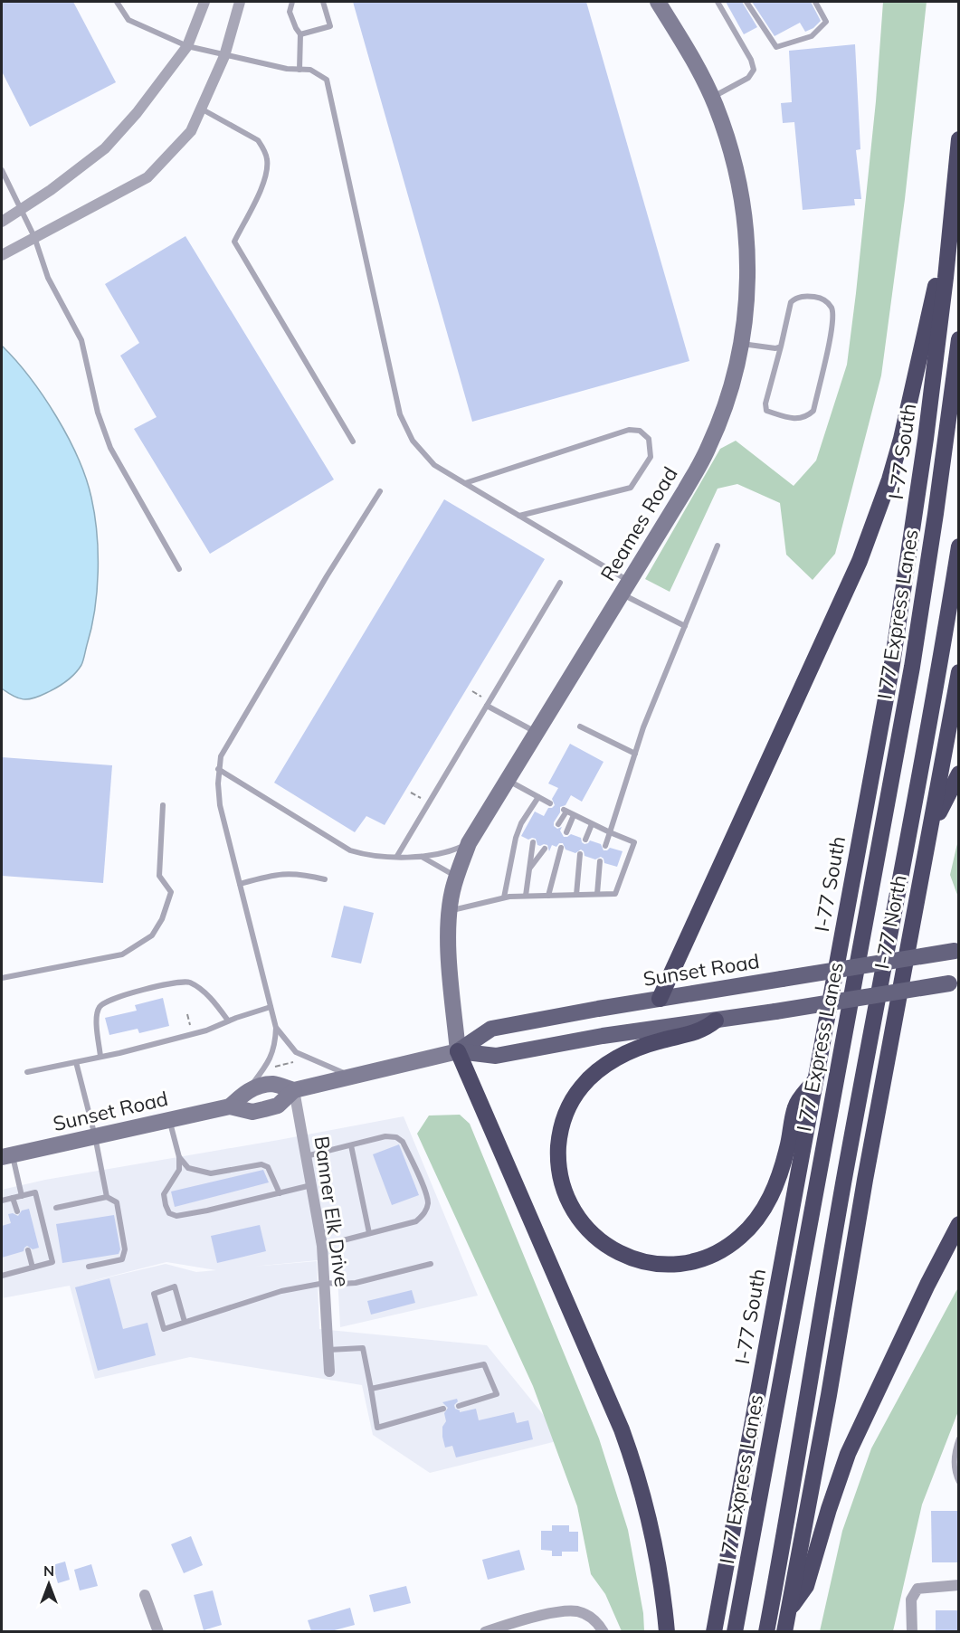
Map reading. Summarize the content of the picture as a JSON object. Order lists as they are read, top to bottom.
{
  "streets": {
    "highway": ["I-77 South", "I 77 Express Lanes", "I-77 North"],
    "main road": ["Reames Road", "Sunset Road"],
    "street": ["Banner Elk Drive"]
  },
  "crossings": [
    ["Reames Road", "Sunset Road"],
    ["Sunset Road", "Banner Elk Drive"]
  ],
  "north": "top"
}
